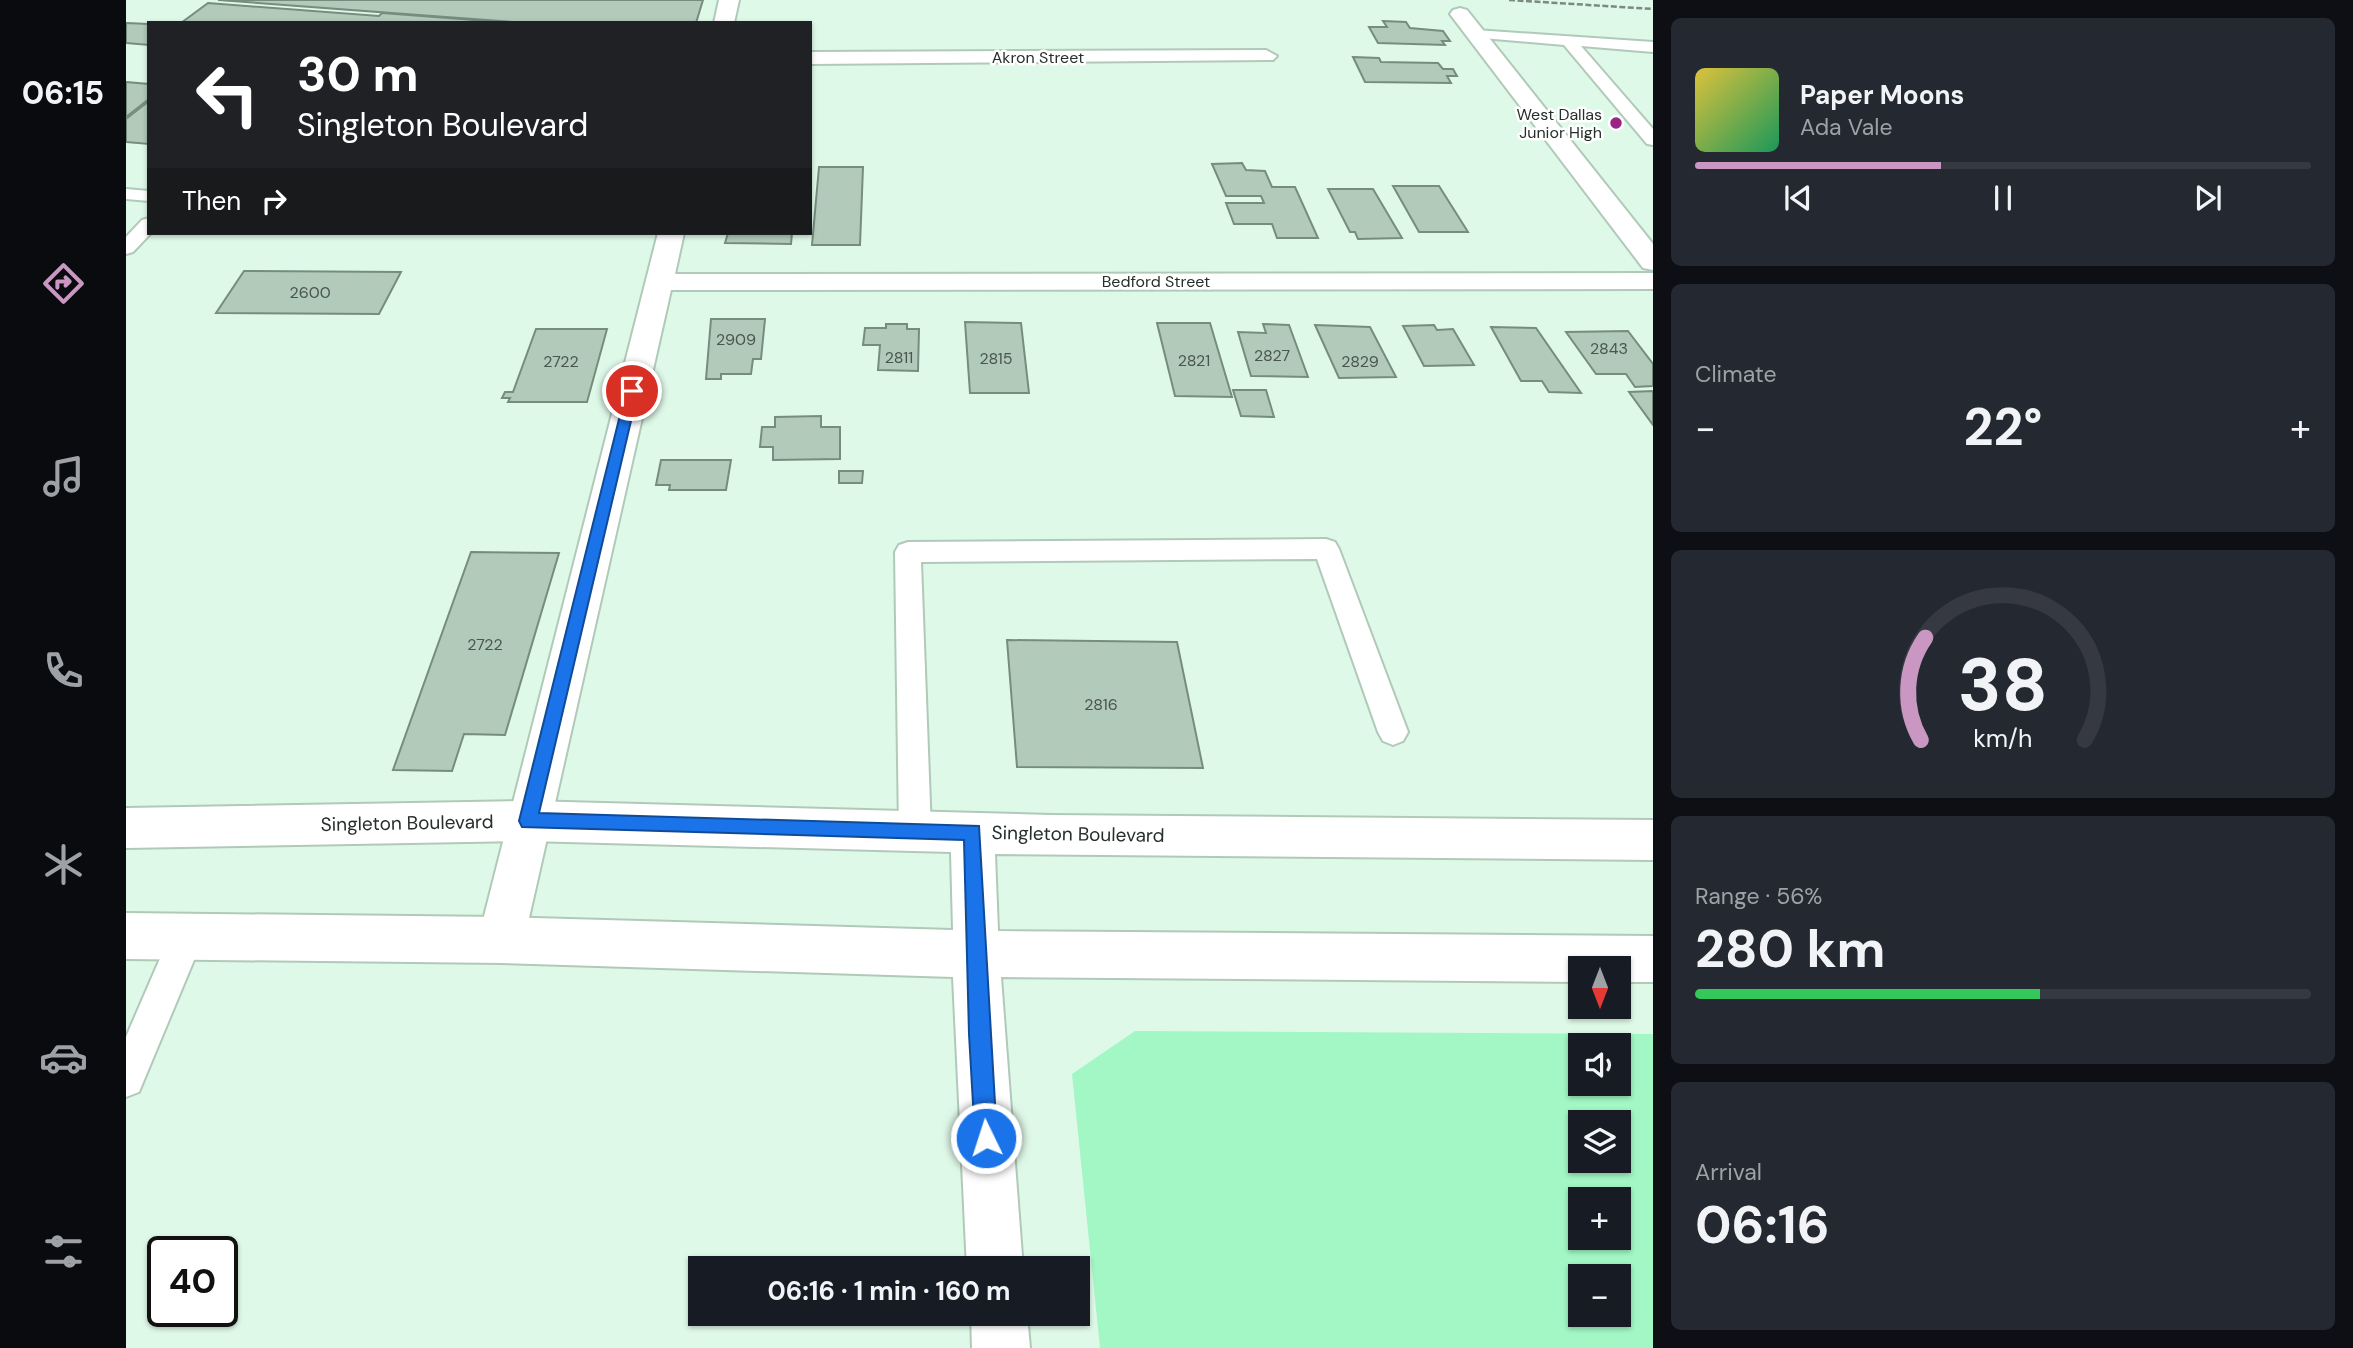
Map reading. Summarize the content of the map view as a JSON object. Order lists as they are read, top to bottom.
{
  "streets": {
    "street": ["Akron Street", "Bedford Street", "Singleton Boulevard"]
  },
  "places": ["West Dallas Junior High"],
  "house_numbers": [
    "2600",
    "2909",
    "2843",
    "2827",
    "2811",
    "2815",
    "2821",
    "2722",
    "2829",
    "2722",
    "2816"
  ],
  "north": "bottom",
  "page": {
    "tabs": "06:15",
    "turn": ["30 m", "Singleton Boulevard"],
    "song": ["Paper Moons", "Ada Vale"],
    "then": "Then",
    "tile": [
      "Climate",
      ["Range · 56%", "280 km"],
      ["Arrival", "06:16"]
    ],
    "heat": ["−", "22°", "+"],
    "map_buttons": ["+", "−"],
    "limit": "40",
    "trip": "06:16 · 1 min · 160 m",
    "gauge": ["38", "km/h"]
  }
}
